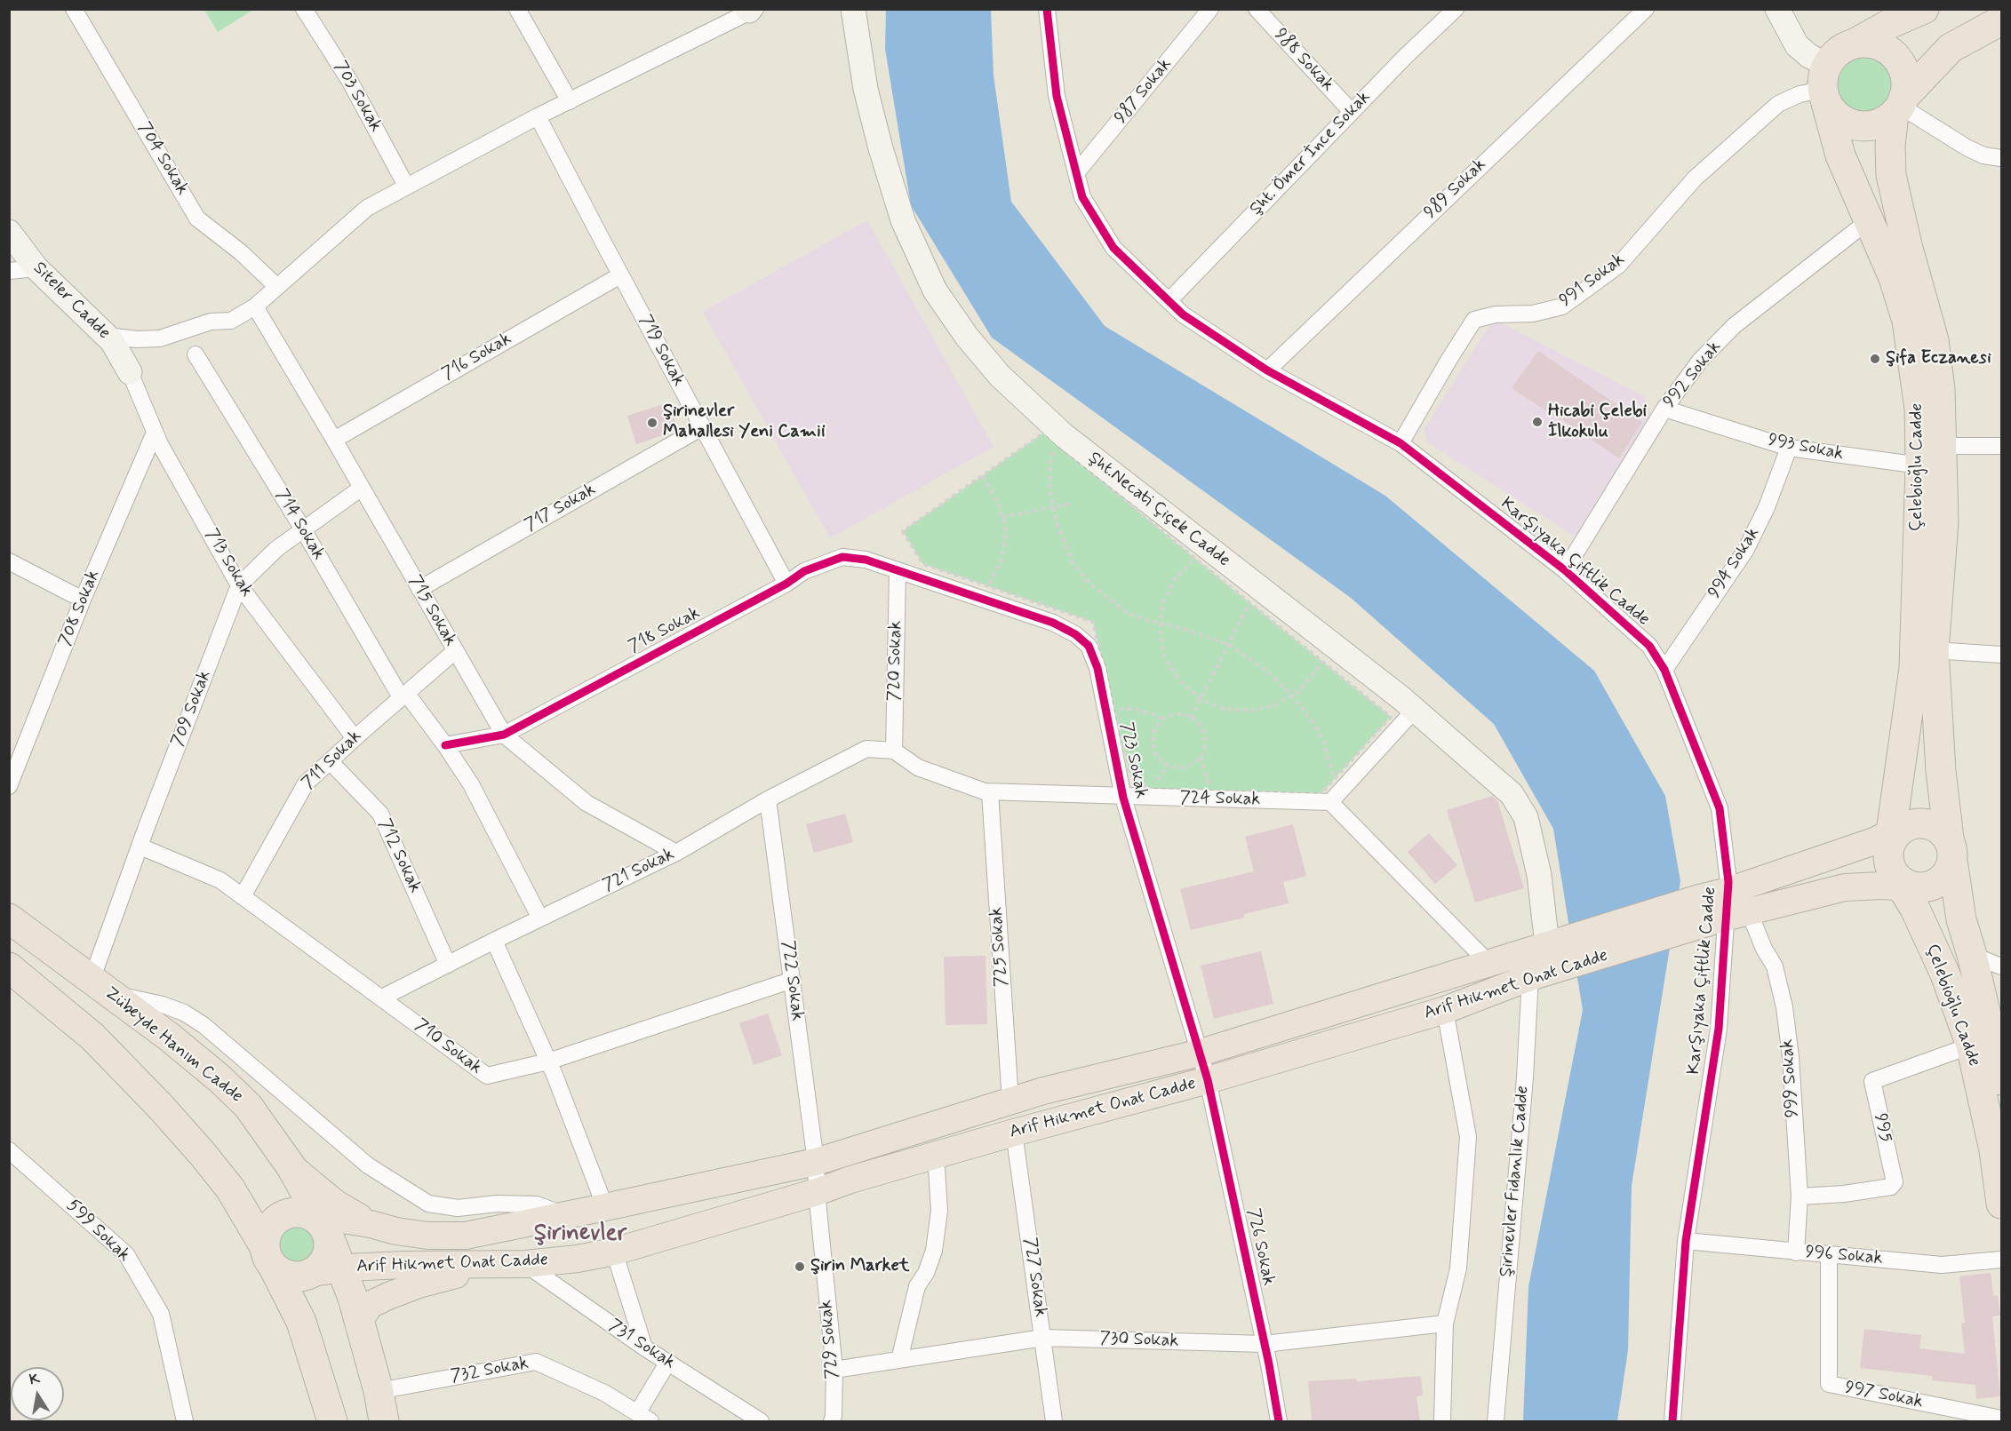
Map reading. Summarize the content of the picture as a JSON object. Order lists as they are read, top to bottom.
{
  "streets": {
    "highway": ["Çelebioğlu Cadde", "Zübeyde Hanım Cadde"],
    "main road": ["Arif Hikmet Onat Cadde"],
    "street": [
      "988 Sokak",
      "987 Sokak",
      "703 Sokak",
      "Şht. Ömer İnce Sokak",
      "704 Sokak",
      "989 Sokak",
      "991 Sokak",
      "Siteler Cadde",
      "719 Sokak",
      "716 Sokak",
      "992 Sokak",
      "993 Sokak",
      "717 Sokak",
      "Şht.Necati Çiçek Cadde",
      "714 Sokak",
      "Karşıyaka Çiftlik Cadde",
      "713 Sokak",
      "994 Sokak",
      "708 Sokak",
      "715 Sokak",
      "718 Sokak",
      "720 Sokak",
      "709 Sokak",
      "711 Sokak",
      "723 Sokak",
      "724 Sokak",
      "712 Sokak",
      "721 Sokak",
      "725 Sokak",
      "722 Sokak",
      "710 Sokak",
      "999 Sokak",
      "995",
      "Şirinevler Fidanlık Cadde",
      "599 Sokak",
      "726 Sokak",
      "996 Sokak",
      "727 Sokak",
      "729 Sokak",
      "730 Sokak",
      "731 Sokak",
      "732 Sokak",
      "997 Sokak"
    ]
  },
  "crossings": [
    ["988 Sokak", "Şht. Ömer İnce Sokak"],
    ["987 Sokak", "Karşıyaka Çiftlik Cadde"],
    ["Şht. Ömer İnce Sokak", "Karşıyaka Çiftlik Cadde"],
    ["989 Sokak", "Karşıyaka Çiftlik Cadde"],
    ["991 Sokak", "Çelebioğlu Cadde"],
    ["991 Sokak", "Karşıyaka Çiftlik Cadde"],
    ["Siteler Cadde", "713 Sokak"],
    ["719 Sokak", "716 Sokak"],
    ["719 Sokak", "717 Sokak"],
    ["719 Sokak", "718 Sokak"],
    ["716 Sokak", "715 Sokak"],
    ["992 Sokak", "993 Sokak"],
    ["992 Sokak", "Çelebioğlu Cadde"],
    ["992 Sokak", "Karşıyaka Çiftlik Cadde"],
    ["993 Sokak", "Çelebioğlu Cadde"],
    ["993 Sokak", "994 Sokak"],
    ["Çelebioğlu Cadde", "Arif Hikmet Onat Cadde"],
    ["Çelebioğlu Cadde", "995"],
    ["717 Sokak", "715 Sokak"],
    ["Şht.Necati Çiçek Cadde", "Arif Hikmet Onat Cadde"],
    ["Şht.Necati Çiçek Cadde", "Şirinevler Fidanlık Cadde"],
    ["714 Sokak", "718 Sokak"],
    ["714 Sokak", "709 Sokak"],
    ["714 Sokak", "711 Sokak"],
    ["714 Sokak", "721 Sokak"],
    ["Karşıyaka Çiftlik Cadde", "994 Sokak"],
    ["Karşıyaka Çiftlik Cadde", "Arif Hikmet Onat Cadde"],
    ["Karşıyaka Çiftlik Cadde", "999 Sokak"],
    ["Karşıyaka Çiftlik Cadde", "996 Sokak"],
    ["713 Sokak", "708 Sokak"],
    ["713 Sokak", "709 Sokak"],
    ["713 Sokak", "711 Sokak"],
    ["715 Sokak", "718 Sokak"],
    ["715 Sokak", "709 Sokak"],
    ["715 Sokak", "711 Sokak"],
    ["715 Sokak", "721 Sokak"],
    ["718 Sokak", "720 Sokak"],
    ["718 Sokak", "723 Sokak"],
    ["720 Sokak", "723 Sokak"],
    ["720 Sokak", "724 Sokak"],
    ["720 Sokak", "721 Sokak"],
    ["709 Sokak", "Zübeyde Hanım Cadde"],
    ["709 Sokak", "710 Sokak"],
    ["711 Sokak", "712 Sokak"],
    ["711 Sokak", "710 Sokak"],
    ["723 Sokak", "724 Sokak"],
    ["723 Sokak", "Arif Hikmet Onat Cadde"],
    ["723 Sokak", "726 Sokak"],
    ["724 Sokak", "721 Sokak"],
    ["724 Sokak", "725 Sokak"],
    ["712 Sokak", "721 Sokak"],
    ["721 Sokak", "722 Sokak"],
    ["721 Sokak", "710 Sokak"],
    ["725 Sokak", "Arif Hikmet Onat Cadde"],
    ["722 Sokak", "Arif Hikmet Onat Cadde"],
    ["722 Sokak", "710 Sokak"],
    ["722 Sokak", "729 Sokak"],
    ["Arif Hikmet Onat Cadde", "Zübeyde Hanım Cadde"],
    ["Arif Hikmet Onat Cadde", "999 Sokak"],
    ["Arif Hikmet Onat Cadde", "Şirinevler Fidanlık Cadde"],
    ["Arif Hikmet Onat Cadde", "726 Sokak"],
    ["Arif Hikmet Onat Cadde", "727 Sokak"],
    ["Arif Hikmet Onat Cadde", "729 Sokak"],
    ["Arif Hikmet Onat Cadde", "731 Sokak"],
    ["Zübeyde Hanım Cadde", "732 Sokak"],
    ["999 Sokak", "995"],
    ["999 Sokak", "996 Sokak"],
    ["726 Sokak", "730 Sokak"],
    ["996 Sokak", "997 Sokak"],
    ["727 Sokak", "730 Sokak"],
    ["729 Sokak", "730 Sokak"]
  ],
  "districts": ["Şirinevler"],
  "places": [
    "Şifa Eczanesi",
    "Hicabi Çelebi İlkokulu",
    "Şirinevler Mahallesi Yeni Camii",
    "Şirin Market"
  ],
  "north": "top"
}
